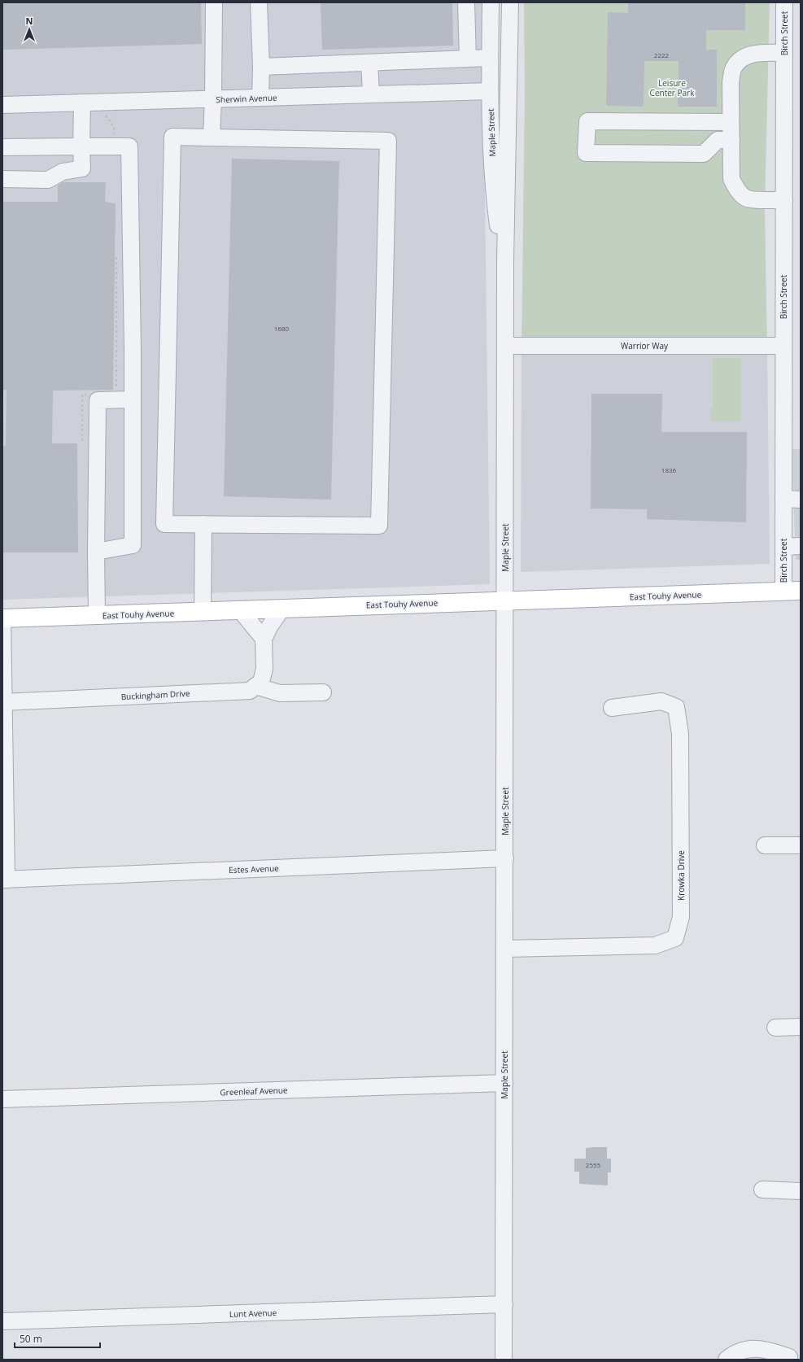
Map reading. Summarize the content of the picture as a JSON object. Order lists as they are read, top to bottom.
{
  "streets": {
    "main road": ["East Touhy Avenue"],
    "street": [
      "Birch Street",
      "Sherwin Avenue",
      "Maple Street",
      "Warrior Way",
      "Buckingham Drive",
      "Estes Avenue",
      "Krowka Drive",
      "Greenleaf Avenue",
      "Lunt Avenue"
    ]
  },
  "crossings": [
    ["Birch Street", "Warrior Way"],
    ["Birch Street", "East Touhy Avenue"],
    ["Sherwin Avenue", "Maple Street"],
    ["Maple Street", "Warrior Way"],
    ["Maple Street", "East Touhy Avenue"],
    ["Maple Street", "Estes Avenue"],
    ["Maple Street", "Krowka Drive"],
    ["Maple Street", "Greenleaf Avenue"],
    ["Maple Street", "Lunt Avenue"]
  ],
  "parks": ["Leisure Center Park"],
  "house_numbers": [
    "2222",
    "1680",
    "1836",
    "2555"
  ],
  "scale_bar": "50 m",
  "north": "top"
}
